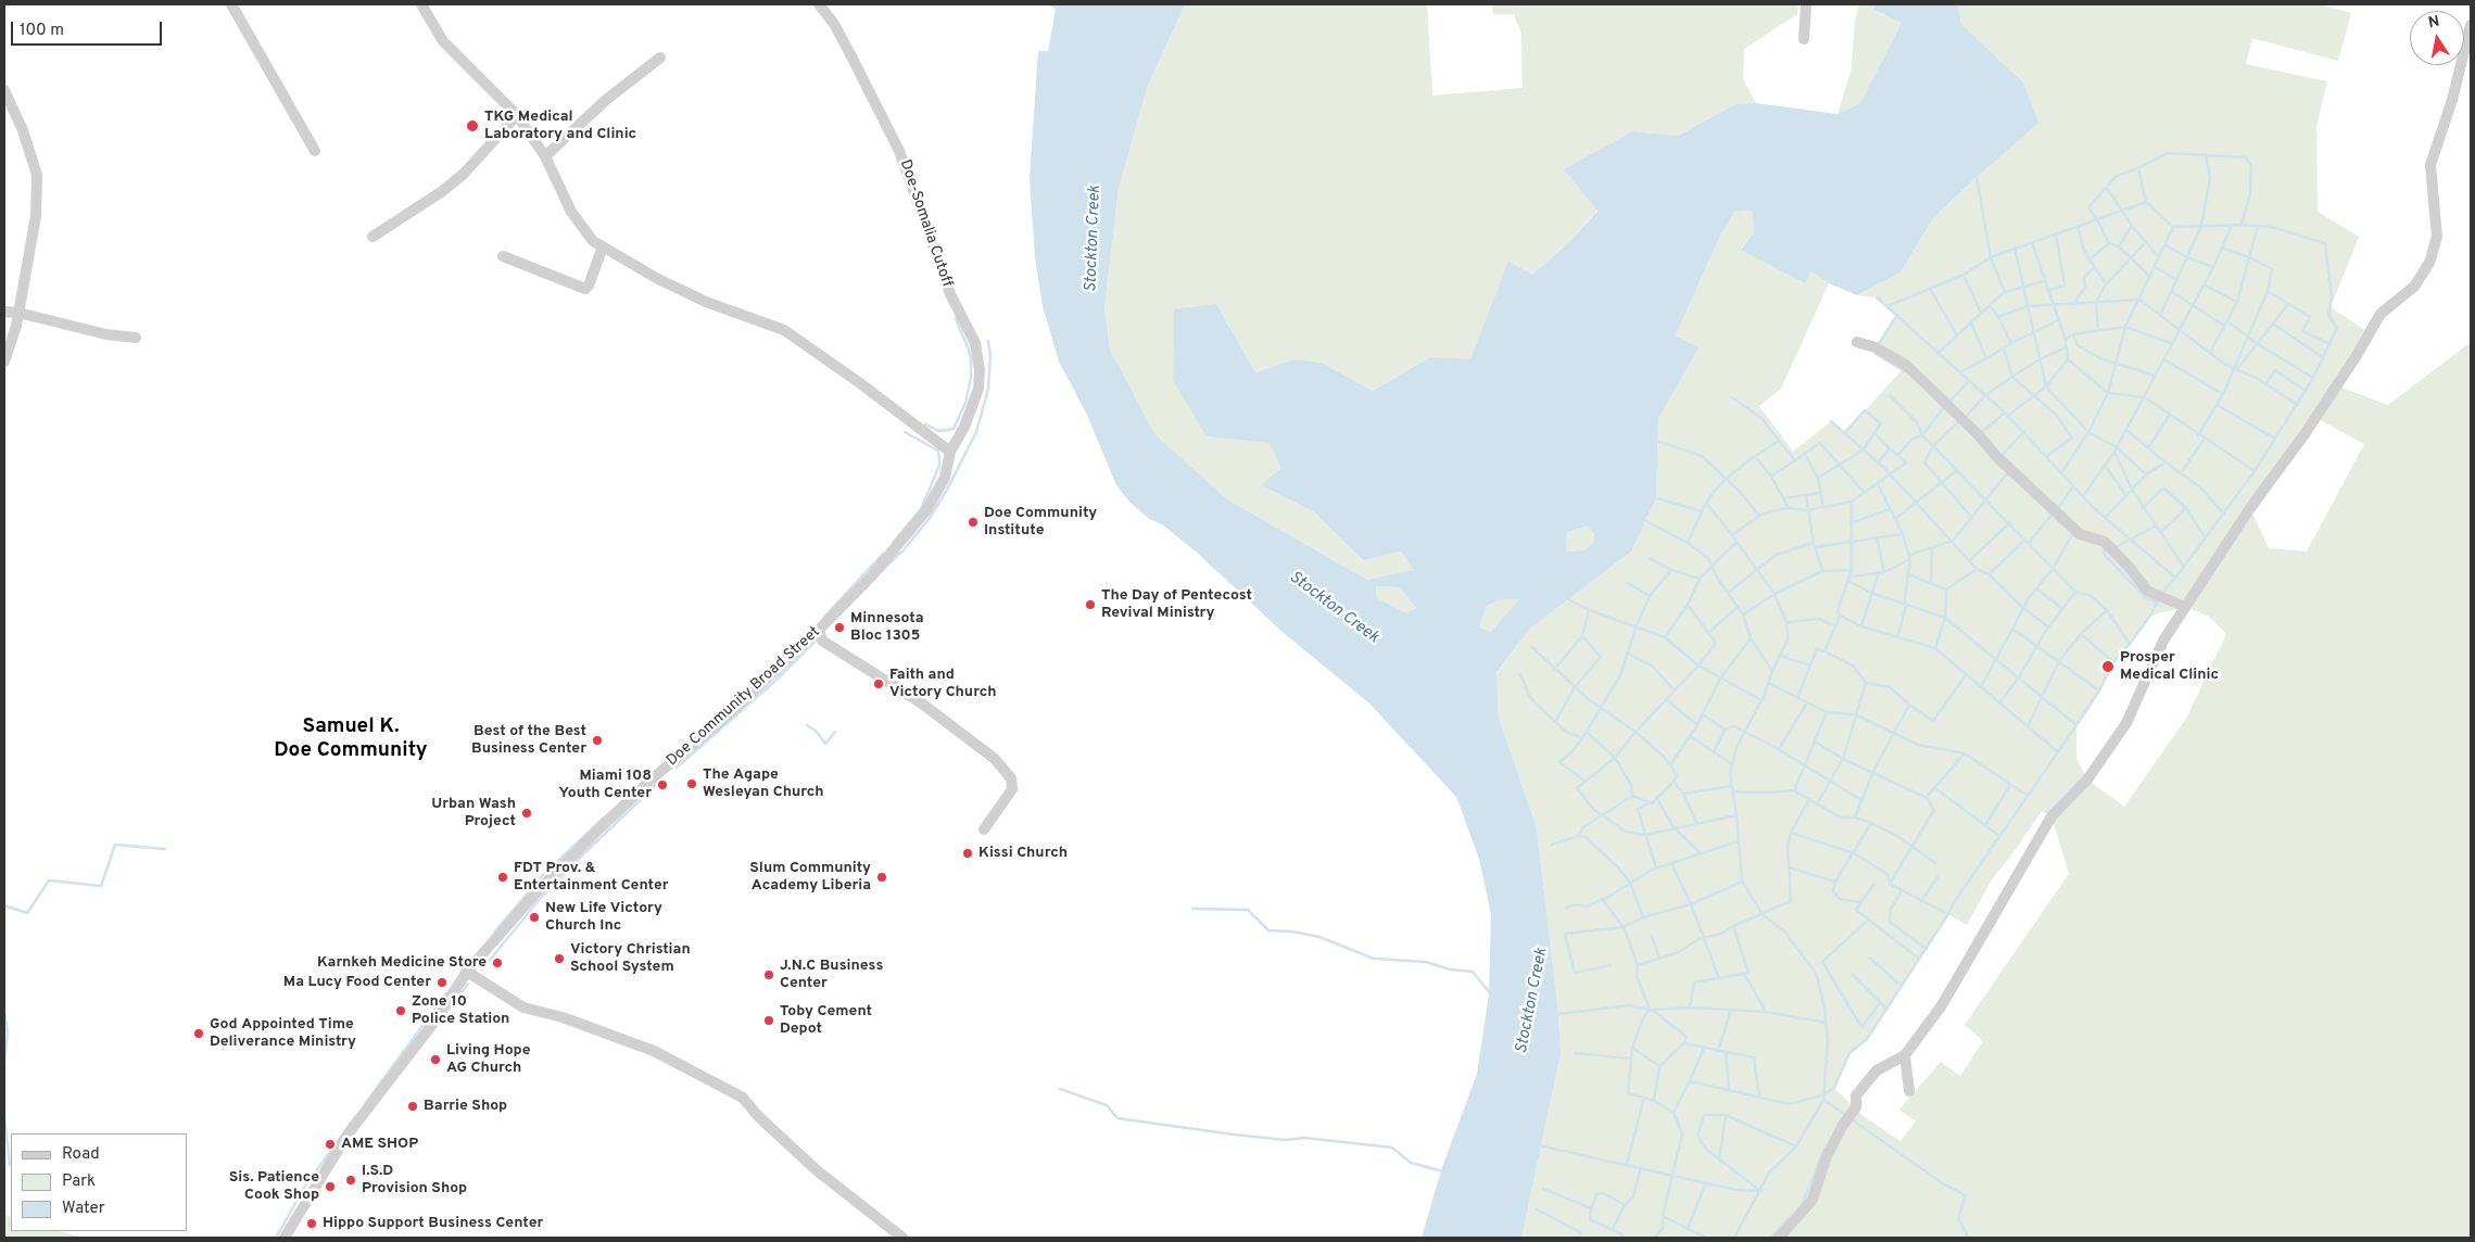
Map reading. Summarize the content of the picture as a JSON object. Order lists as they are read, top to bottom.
{
  "streets": {
    "street": ["Doe-Somalia Cutoff", "Doe Community Broad Street"]
  },
  "crossings": [
    ["Doe-Somalia Cutoff", "Doe Community Broad Street"]
  ],
  "districts": ["Samuel K. Doe Community"],
  "water": ["Stockton Creek"],
  "places": [
    "TKG Medical Laboratory and Clinic",
    "Doe Community Institute",
    "The Day of Pentecost Revival Ministry",
    "Minnesota Bloc 1305",
    "Prosper Medical Clinic",
    "Faith and Victory Church",
    "Best of the Best Business Center",
    "The Agape Wesleyan Church",
    "Miami 108 Youth Center",
    "Urban Wash Project",
    "Kissi Church",
    "FDT Prov. & Entertainment Center",
    "Slum Community Academy Liberia",
    "New Life Victory Church Inc",
    "Victory Christian School System",
    "Karnkeh Medicine Store",
    "J.N.C Business Center",
    "Ma Lucy Food Center",
    "Zone 10 Police Station",
    "Toby Cement Depot",
    "God Appointed Time Deliverance Ministry",
    "Living Hope AG Church",
    "Barrie Shop",
    "AME SHOP",
    "I.S.D Provision Shop",
    "Sis. Patience Cook Shop",
    "Hippo Support Business Center"
  ],
  "legend": ["Road", "Park", "Water"],
  "scale_bar": "100 m",
  "north": "top"
}
